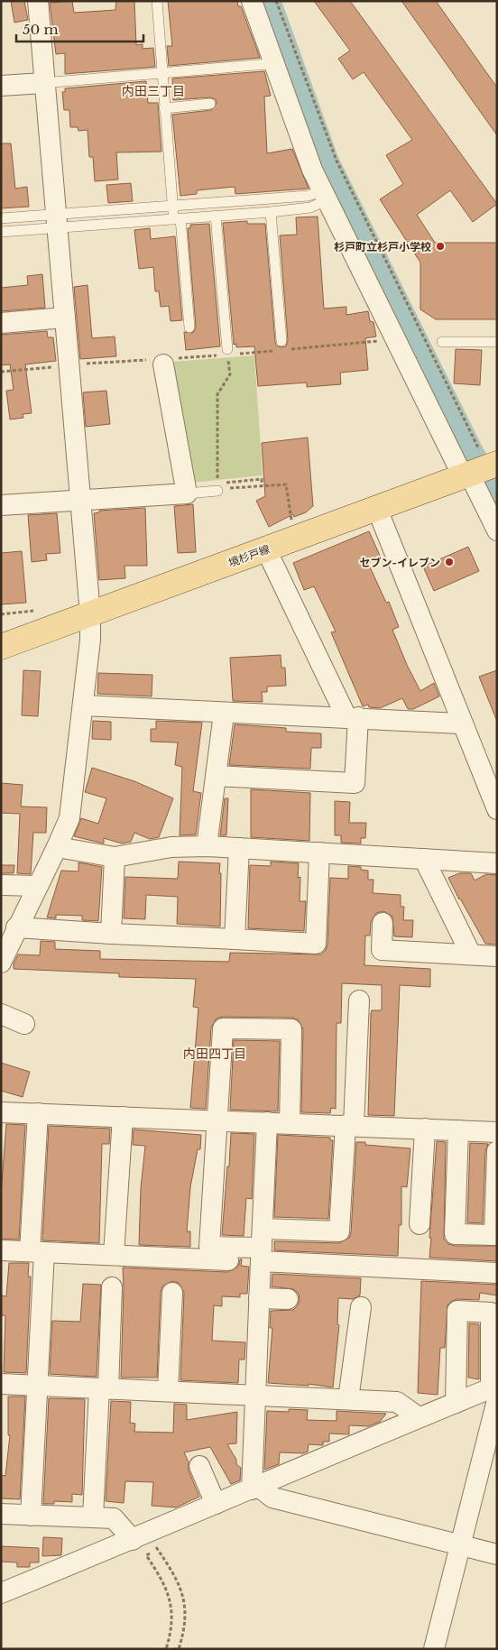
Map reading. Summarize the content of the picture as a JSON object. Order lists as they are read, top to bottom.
{
  "streets": {
    "main road": ["境杉戸線"]
  },
  "districts": ["内田三丁目", "内田四丁目"],
  "places": ["杉戸町立杉戸小学校", "セブン-イレブン"],
  "scale_bar": "50 m"
}
